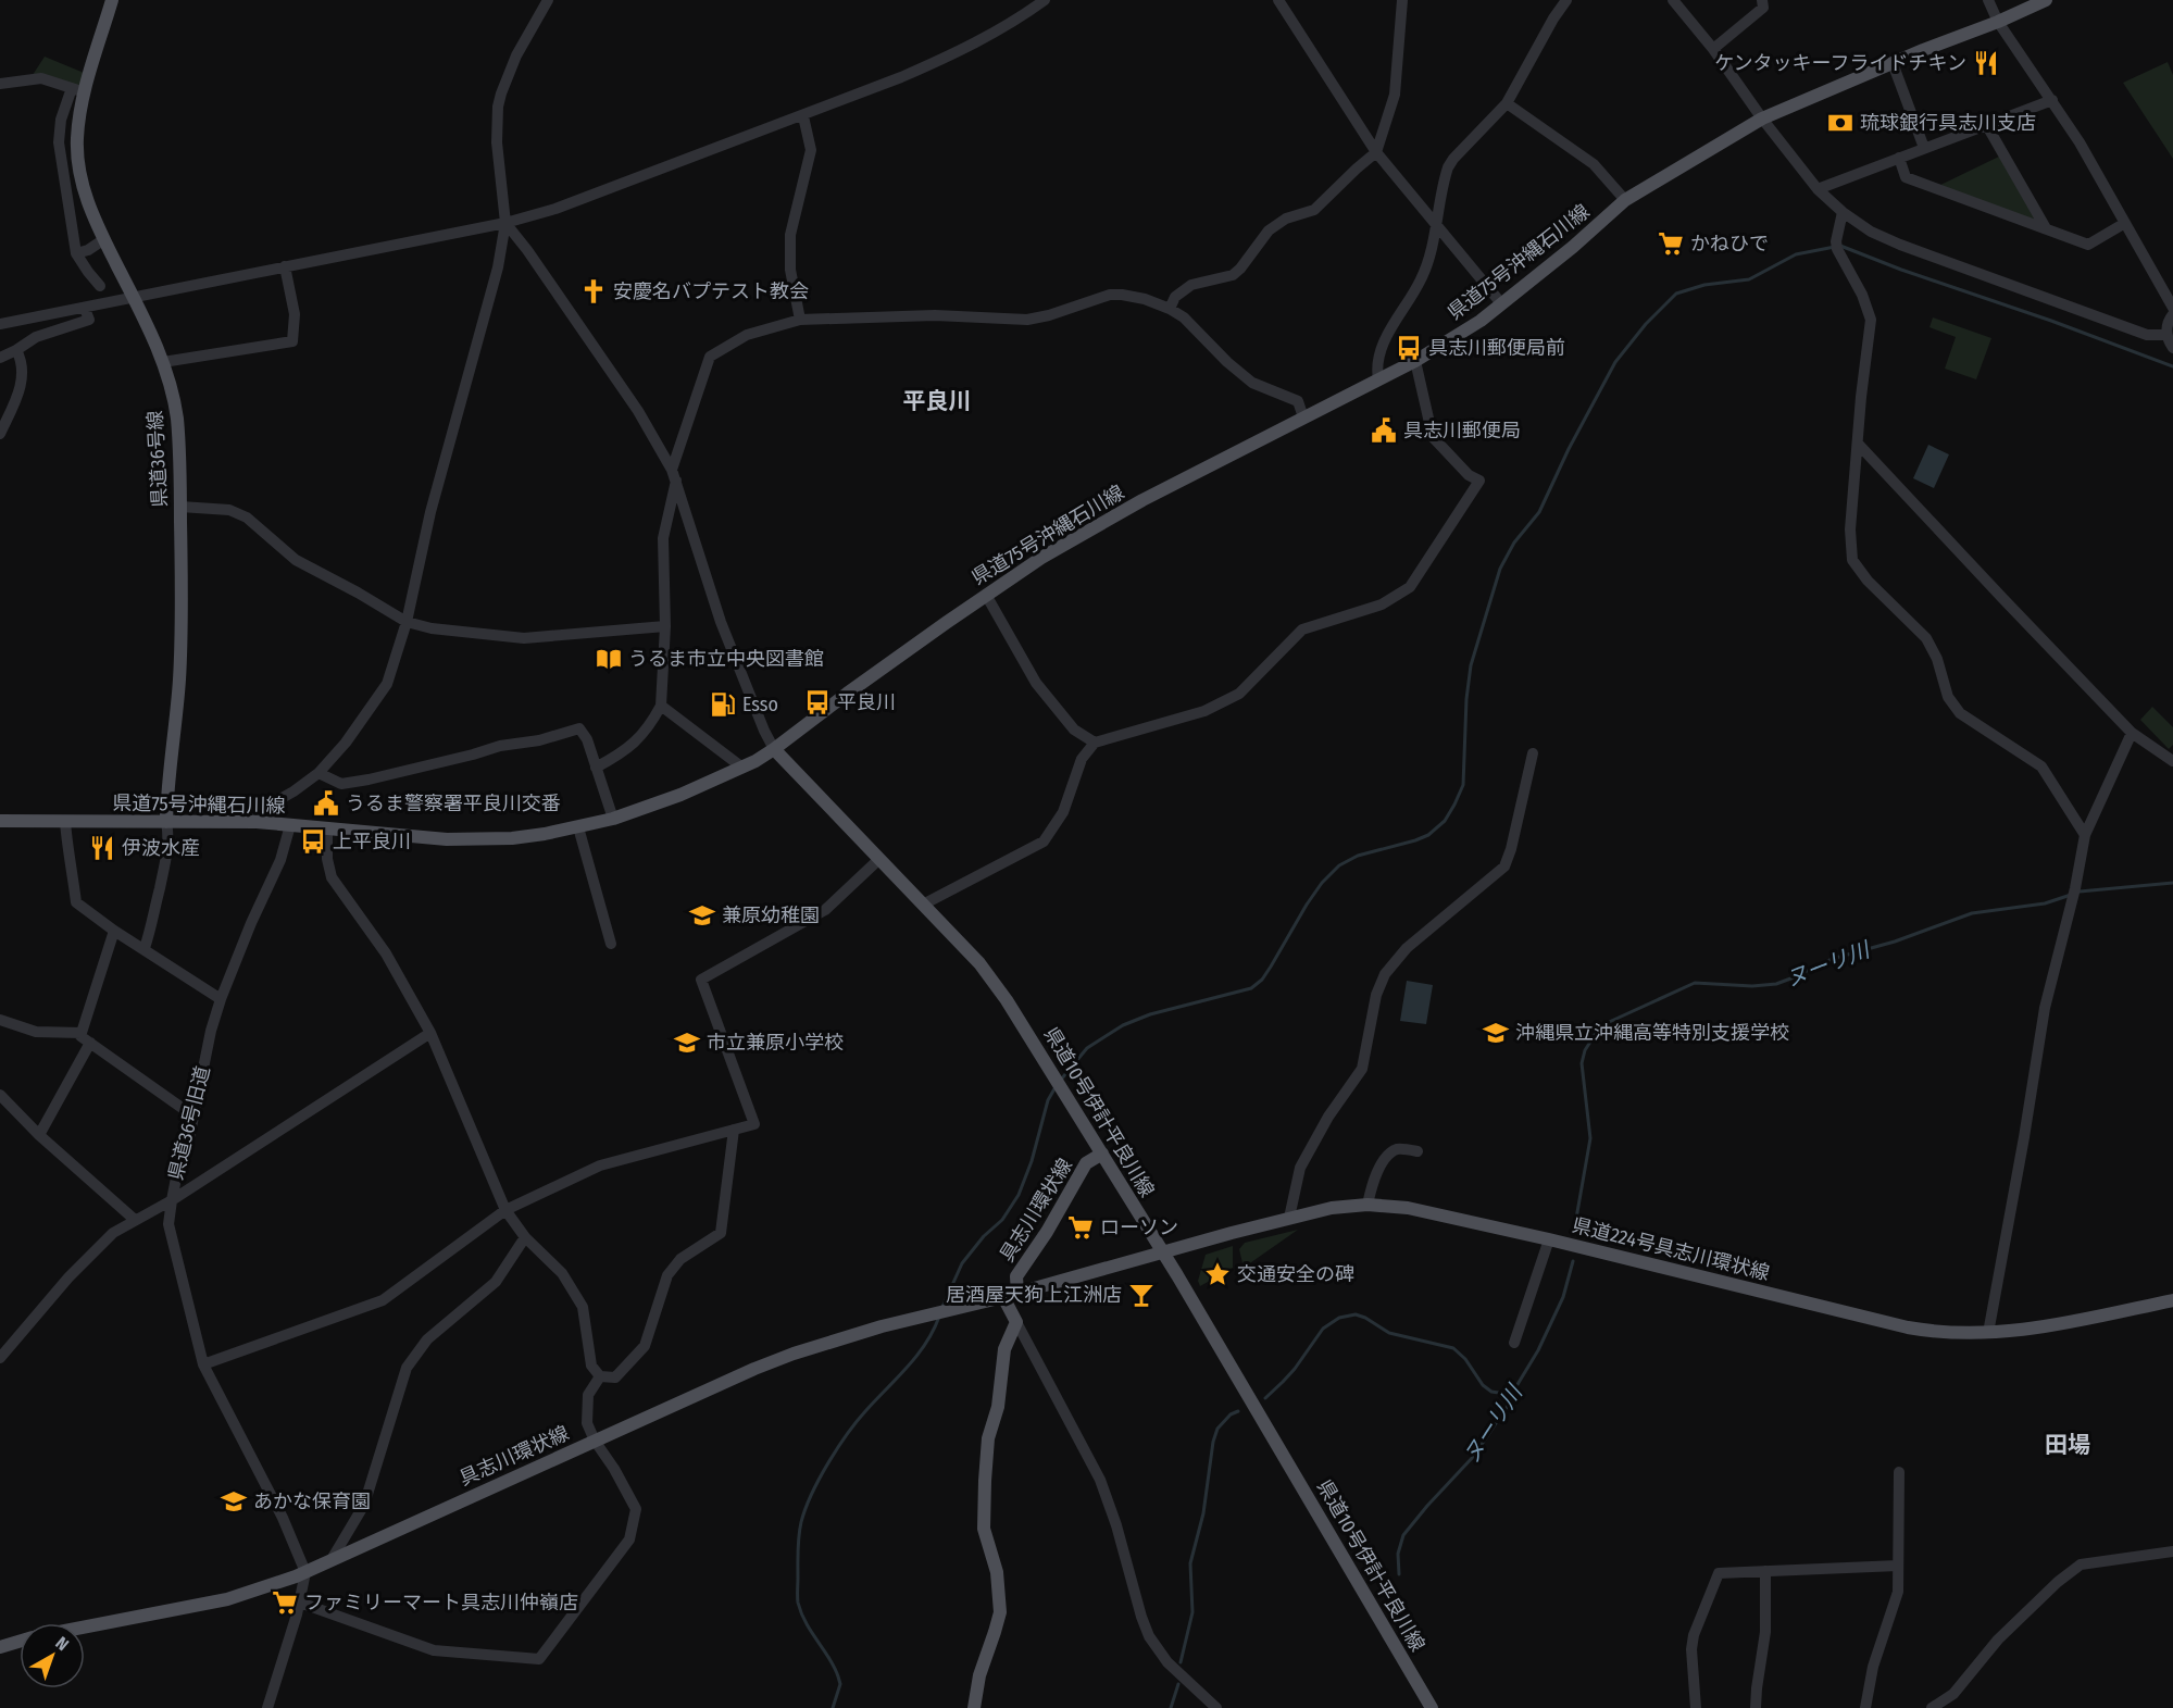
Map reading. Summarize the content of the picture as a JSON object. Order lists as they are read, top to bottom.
{
  "streets": {
    "main road": [
      "県道75号沖縄石川線",
      "県道36号線",
      "県道10号伊計平良川線",
      "具志川環状線",
      "県道224号具志川環状線"
    ],
    "street": ["県道36号旧道"]
  },
  "crossings": [
    ["県道75号沖縄石川線", "県道36号線"],
    ["県道75号沖縄石川線", "県道10号伊計平良川線"],
    ["県道75号沖縄石川線", "県道36号旧道"],
    ["県道10号伊計平良川線", "具志川環状線"],
    ["県道10号伊計平良川線", "県道224号具志川環状線"],
    ["具志川環状線", "県道224号具志川環状線"]
  ],
  "districts": ["平良川", "田場"],
  "water": ["ヌーリ川"],
  "places": {
    "restaurant": ["ケンタッキーフライドチキン", "伊波水産"],
    "bank": ["琉球銀行具志川支店"],
    "supermarket": ["かねひで", "ローソン", "ファミリーマート具志川仲嶺店"],
    "church": ["安慶名バプテスト教会"],
    "bus stop": ["具志川郵便局前", "平良川", "上平良川"],
    "public building": ["具志川郵便局", "うるま警察署平良川交番"],
    "library": ["うるま市立中央図書館"],
    "fuel station": ["Esso"],
    "school or university": [
      "兼原幼稚園",
      "沖縄県立沖縄高等特別支援学校",
      "市立兼原小学校",
      "あかな保育園"
    ],
    "place": ["交通安全の碑"],
    "bar": ["居酒屋天狗上江洲店"]
  },
  "north": "top right"
}
